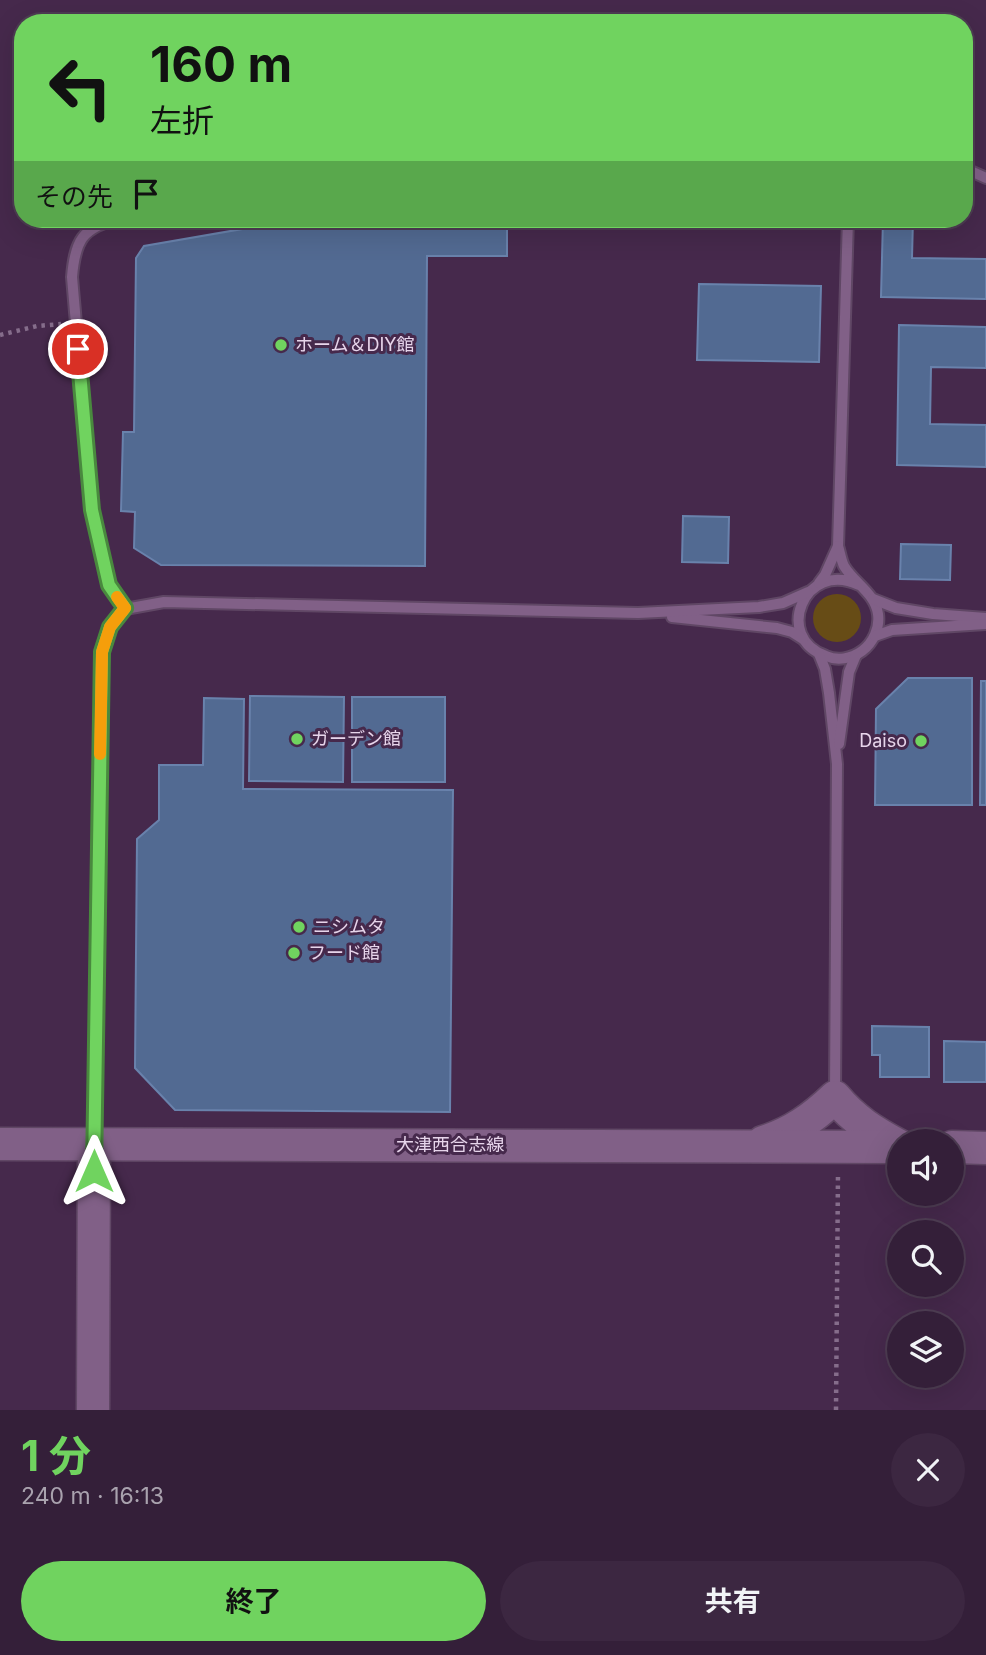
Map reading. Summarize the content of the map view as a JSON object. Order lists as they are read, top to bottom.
{
  "streets": {
    "main road": ["大津西合志線"]
  },
  "places": [
    "ホーム＆DIY館",
    "ガーデン館",
    "Daiso",
    "ニシムタ",
    "フード館"
  ],
  "page": {
    "turn": ["160 m", "左折"],
    "then": "その先",
    "heading": ["1 分", "240 m · 16:13"],
    "buttons": ["終了", "共有"]
  }
}
